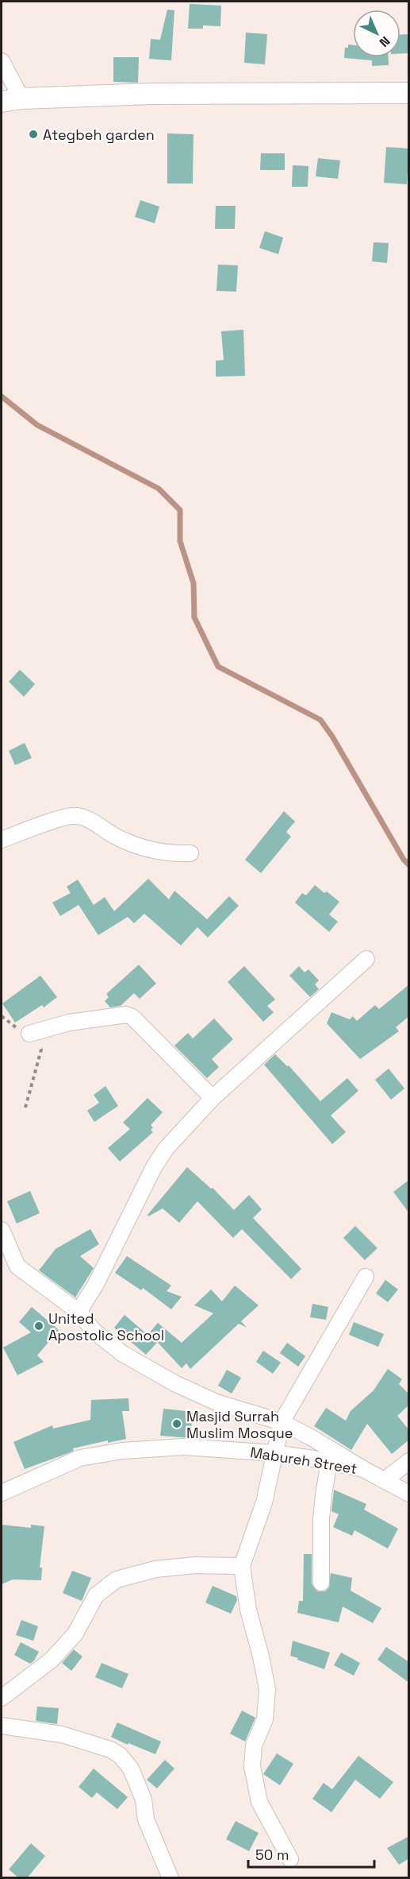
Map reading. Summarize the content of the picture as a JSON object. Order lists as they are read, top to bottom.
{
  "streets": {
    "street": ["Mabureh Street"]
  },
  "places": ["Ategbeh garden", "United Apostolic School", "Masjid Surrah Muslim Mosque"],
  "scale_bar": "50 m",
  "north": "bottom right"
}
